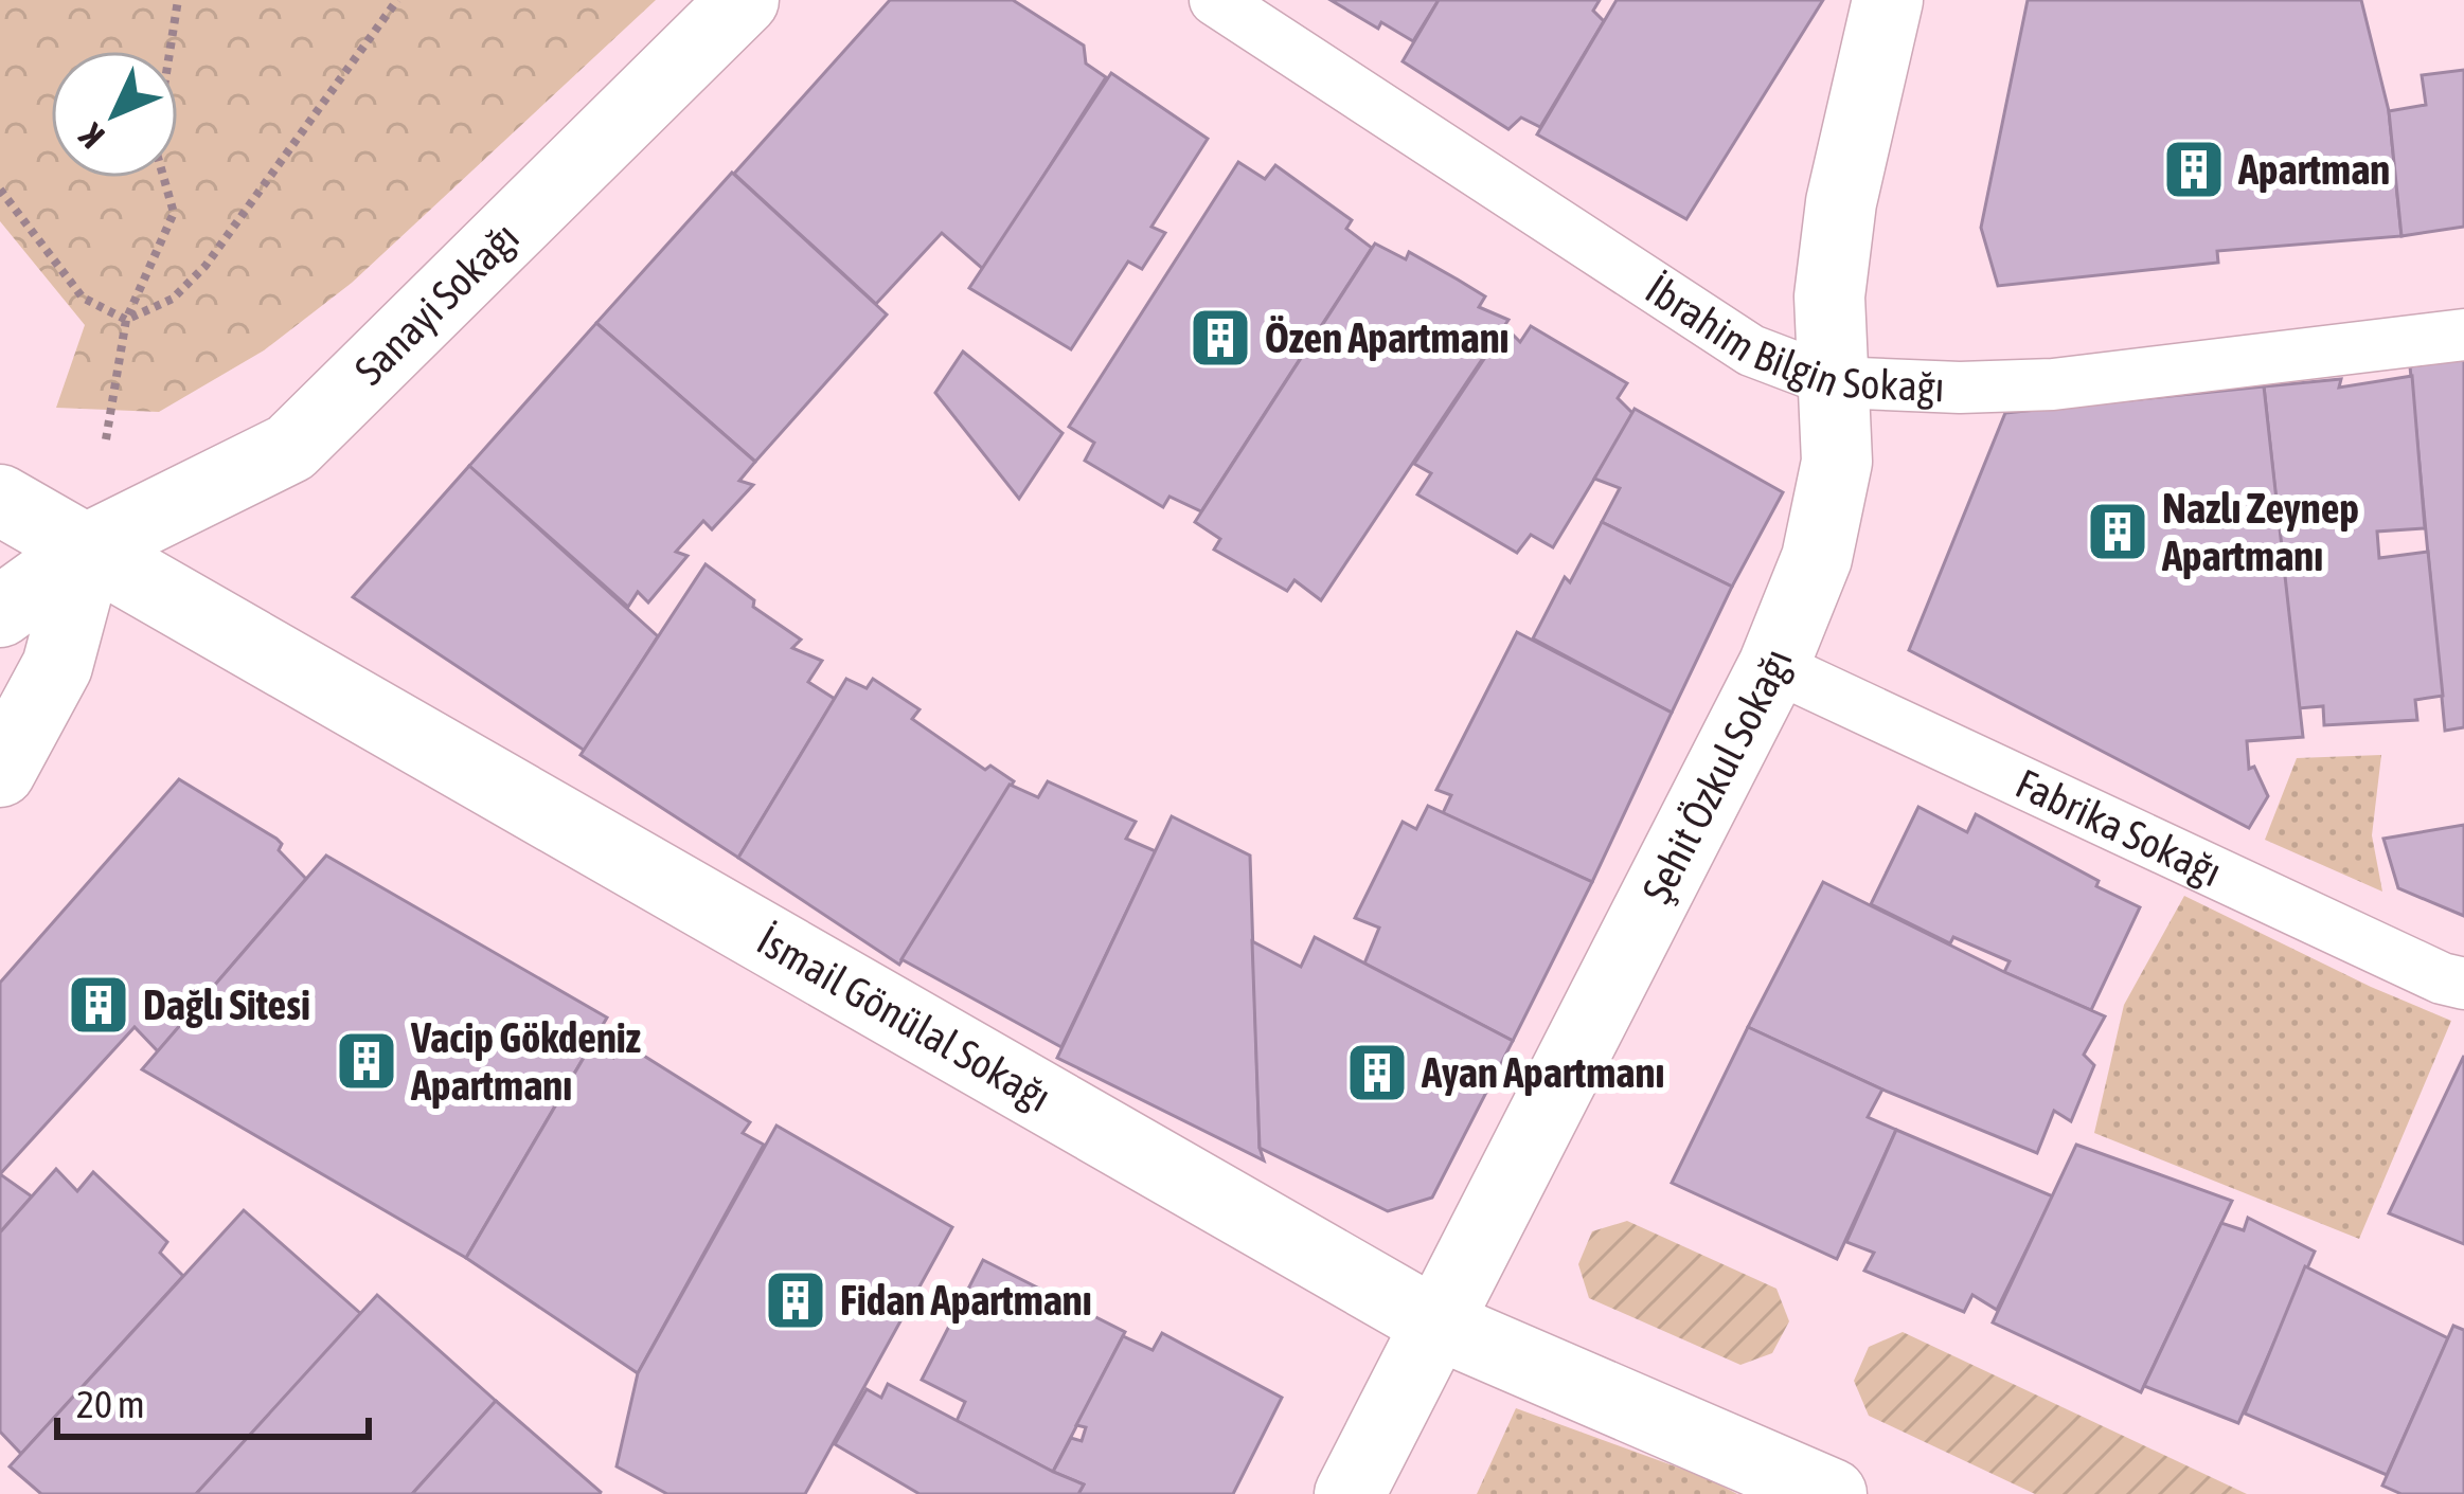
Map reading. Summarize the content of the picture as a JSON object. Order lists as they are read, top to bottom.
{
  "streets": {
    "street": ["Sanayi Sokağı", "Şehit Özkul Sokağı", "İsmail Gönülal Sokağı"],
    "lane": ["İbrahim Bilgin Sokağı", "Fabrika Sokağı"]
  },
  "crossings": [
    ["Sanayi Sokağı", "İsmail Gönülal Sokağı"],
    ["İbrahim Bilgin Sokağı", "Şehit Özkul Sokağı"],
    ["Şehit Özkul Sokağı", "Fabrika Sokağı"],
    ["Şehit Özkul Sokağı", "İsmail Gönülal Sokağı"]
  ],
  "places": {
    "building": [
      "Apartman",
      "Özen Apartmanı",
      "Nazlı Zeynep Apartmanı",
      "Dağlı Sitesi",
      "Vacip Gökdeniz Apartmanı",
      "Ayan Apartmanı",
      "Fidan Apartmanı"
    ]
  },
  "scale_bar": "20 m",
  "north": "bottom left"
}
